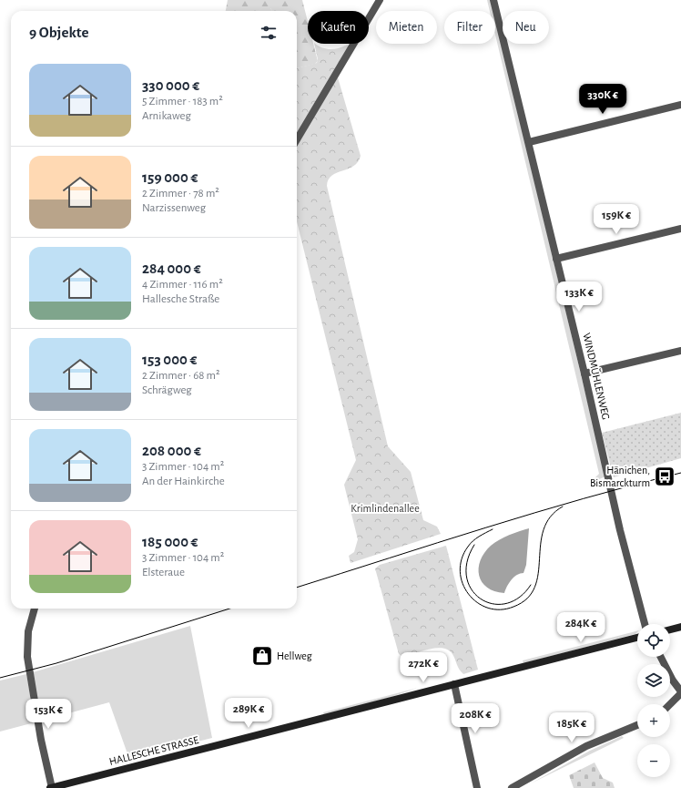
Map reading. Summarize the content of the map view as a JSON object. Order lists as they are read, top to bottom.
{
  "streets": {
    "street": ["WINDMÜHLENWEG", "HALLESCHE STRASSE"]
  },
  "parks": ["Krimlindenallee"],
  "places": {
    "bus stop": ["Hänichen, Bismarckturm"],
    "shop": ["Hellweg"]
  },
  "page": {
    "chip": [
      "Kaufen",
      "Mieten",
      "Filter",
      "Neu"
    ],
    "heading": "9 Objekte",
    "list": [
      {
        "name": "330 000 €",
        "note": "5 Zimmer · 183 m² · Arnikaweg"
      },
      {
        "name": "159 000 €",
        "note": "2 Zimmer · 78 m² · Narzissenweg"
      },
      {
        "name": "284 000 €",
        "note": "4 Zimmer · 116 m² · Hallesche Straße"
      },
      {
        "name": "153 000 €",
        "note": "2 Zimmer · 68 m² · Schrägweg"
      },
      {
        "name": "208 000 €",
        "note": "3 Zimmer · 104 m² · An der Hainkirche"
      },
      {
        "name": "185 000 €",
        "note": "3 Zimmer · 104 m² · Elsteraue"
      }
    ],
    "price": [
      "330K €",
      "159K €",
      "133K €",
      "284K €",
      "272K €",
      "289K €",
      "153K €",
      "208K €",
      "185K €"
    ],
    "map_buttons": ["+", "−"]
  }
}
